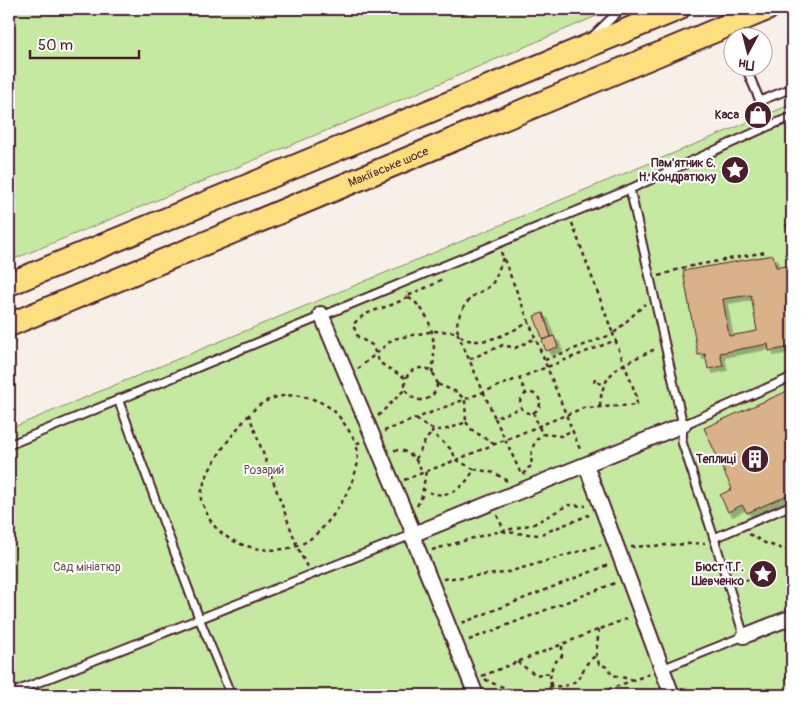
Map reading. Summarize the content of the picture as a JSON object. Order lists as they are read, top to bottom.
{
  "streets": {
    "main road": ["Макіївське шосе"]
  },
  "parks": ["Розарий", "Сад мініатюр"],
  "places": {
    "shop": ["Каса"],
    "place": ["Пам'ятник Є. Н. Кондратюку", "Бюст Т.Г. Шевченко"],
    "building": ["Теплиці"]
  },
  "scale_bar": "50 m",
  "north": "bottom"
}
